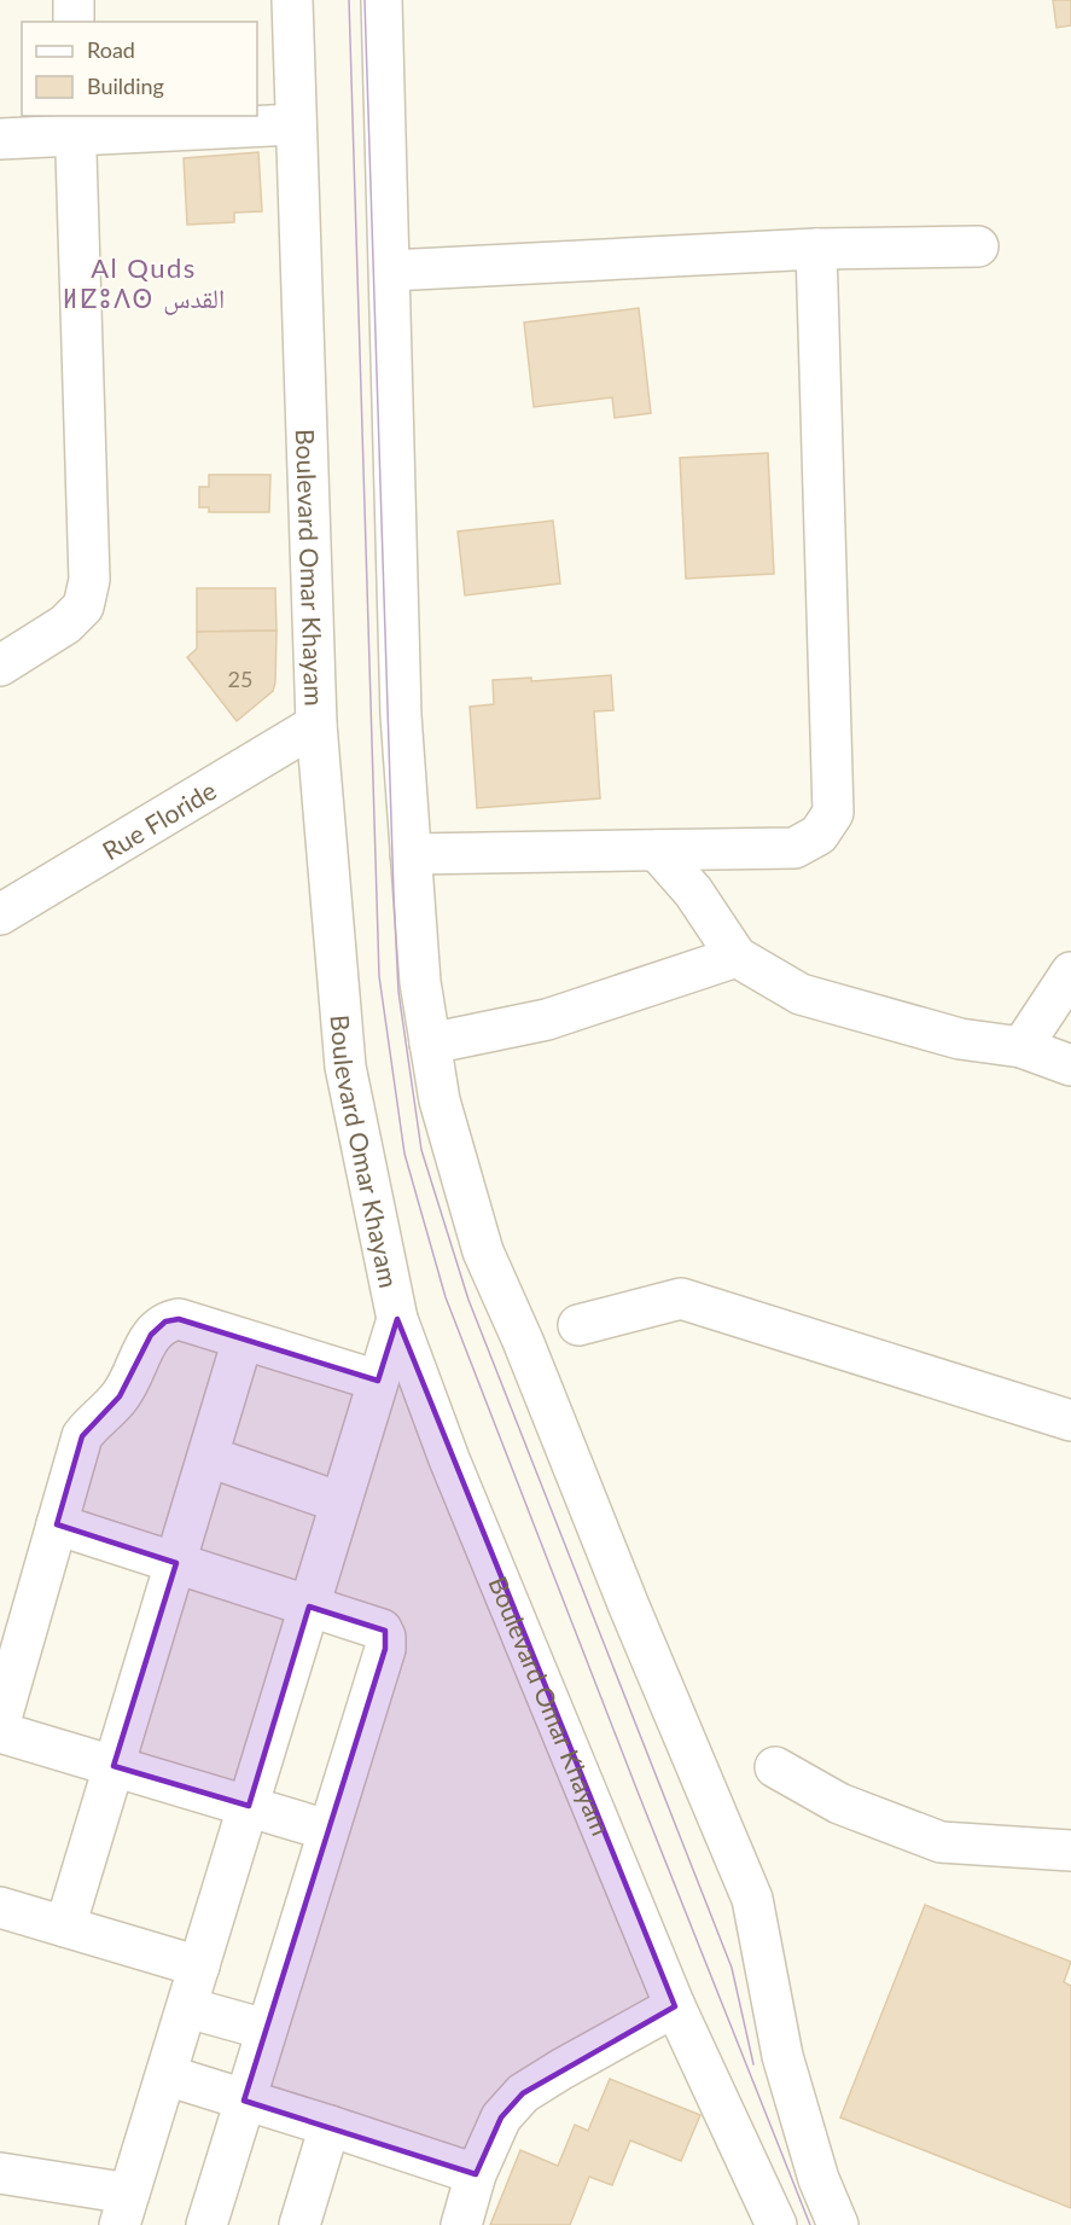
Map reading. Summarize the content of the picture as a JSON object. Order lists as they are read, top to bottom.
{
  "streets": {
    "street": ["Boulevard Omar Khayam", "Rue Floride"]
  },
  "crossings": [
    ["Boulevard Omar Khayam", "Rue Floride"]
  ],
  "districts": ["Al Quds ⵍⵇⵓⴷⵙ القدس"],
  "house_numbers": ["25"],
  "legend": ["Road", "Building"]
}
